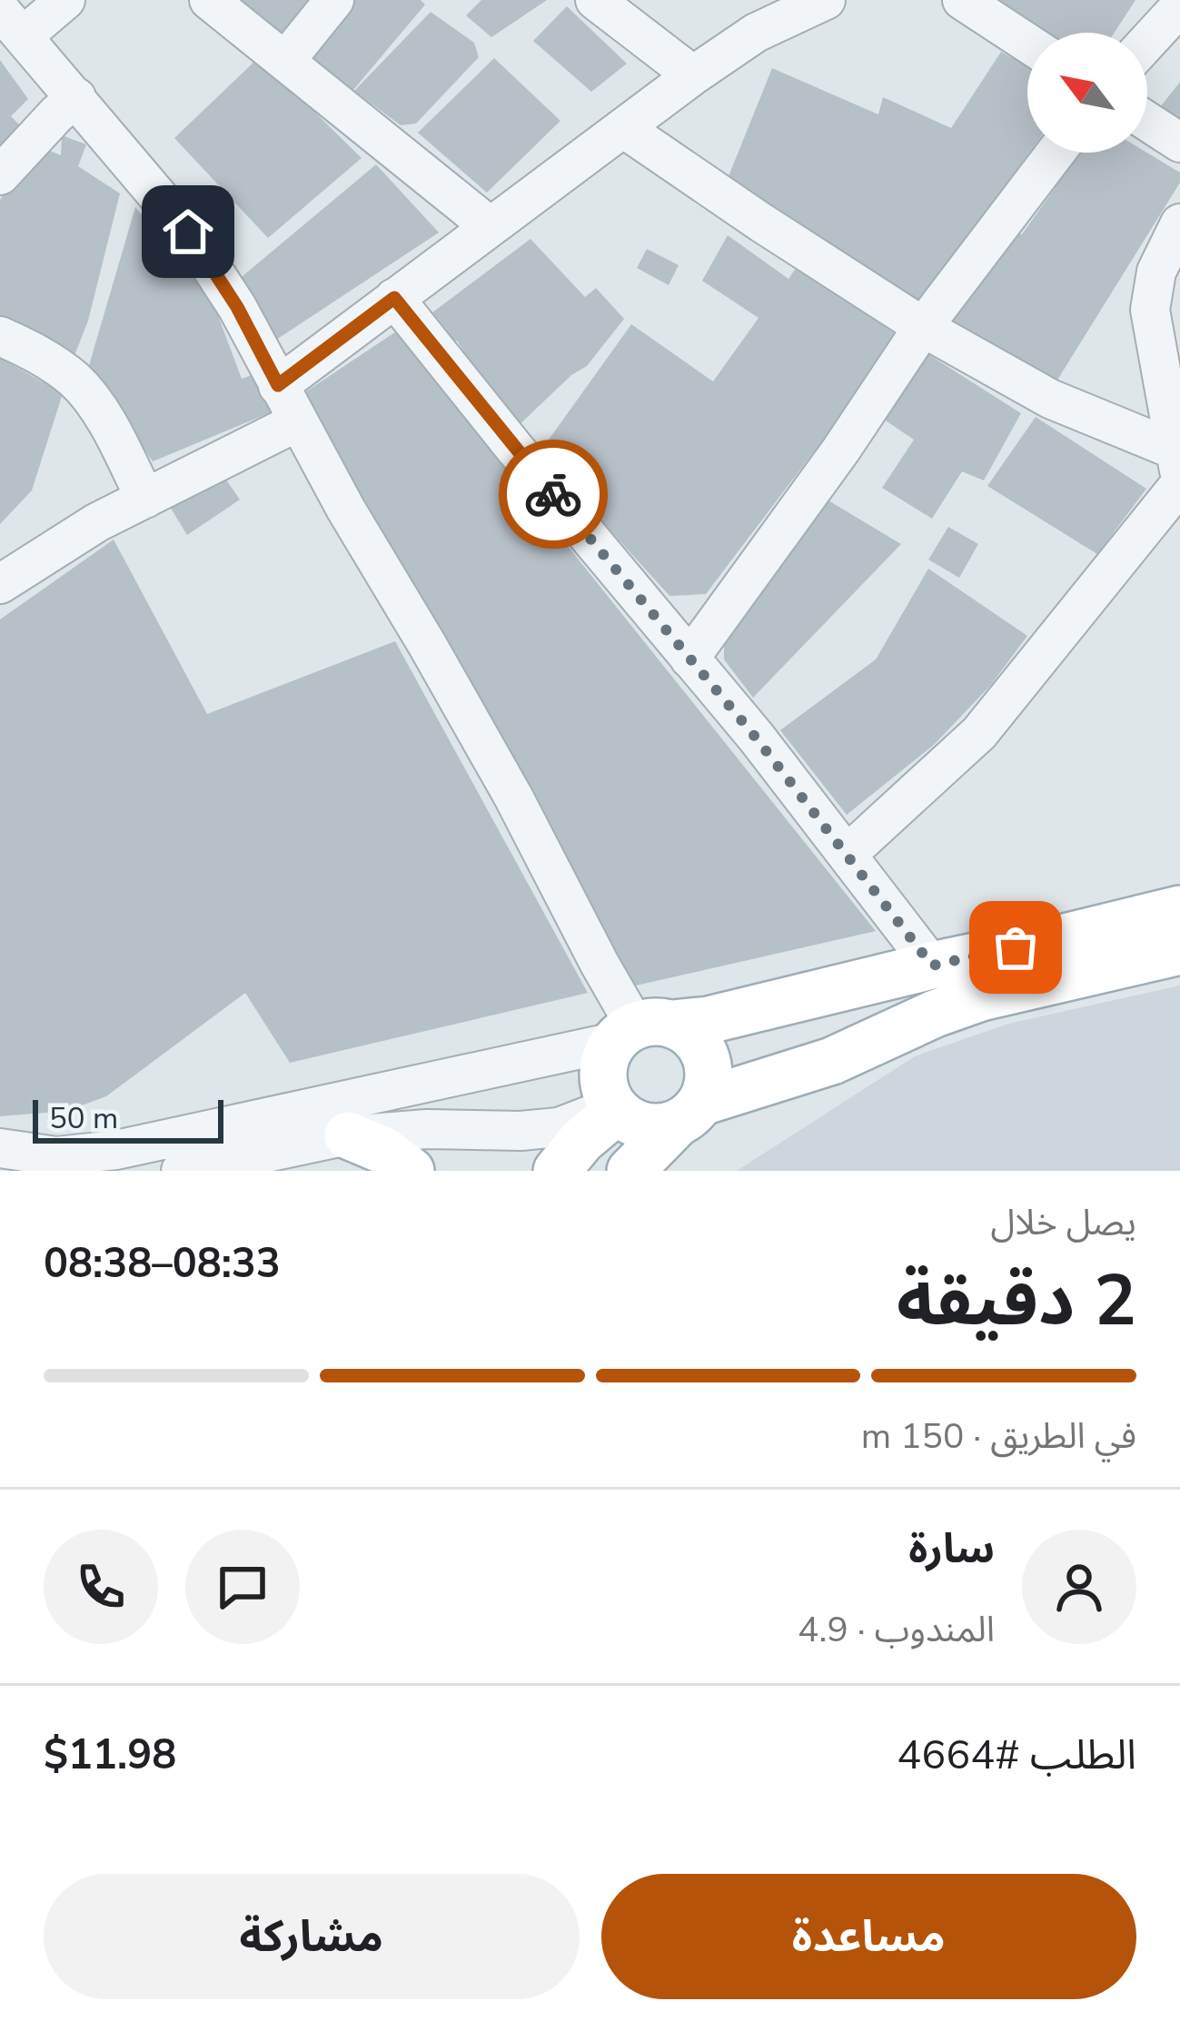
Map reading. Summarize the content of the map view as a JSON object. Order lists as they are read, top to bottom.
{
  "scale_bar": "50 m",
  "north": "top left",
  "page": {
    "scale": "50 m",
    "heading": ["2 دقيقة", "يصل خلال", "08:33–08:38"],
    "panel": [
      "سارة",
      "المندوب · 4.9",
      "الطلب #4664",
      "$11.98"
    ],
    "bar": "في الطريق · 150 m",
    "buttons": ["مساعدة", "مشاركة"]
  }
}
